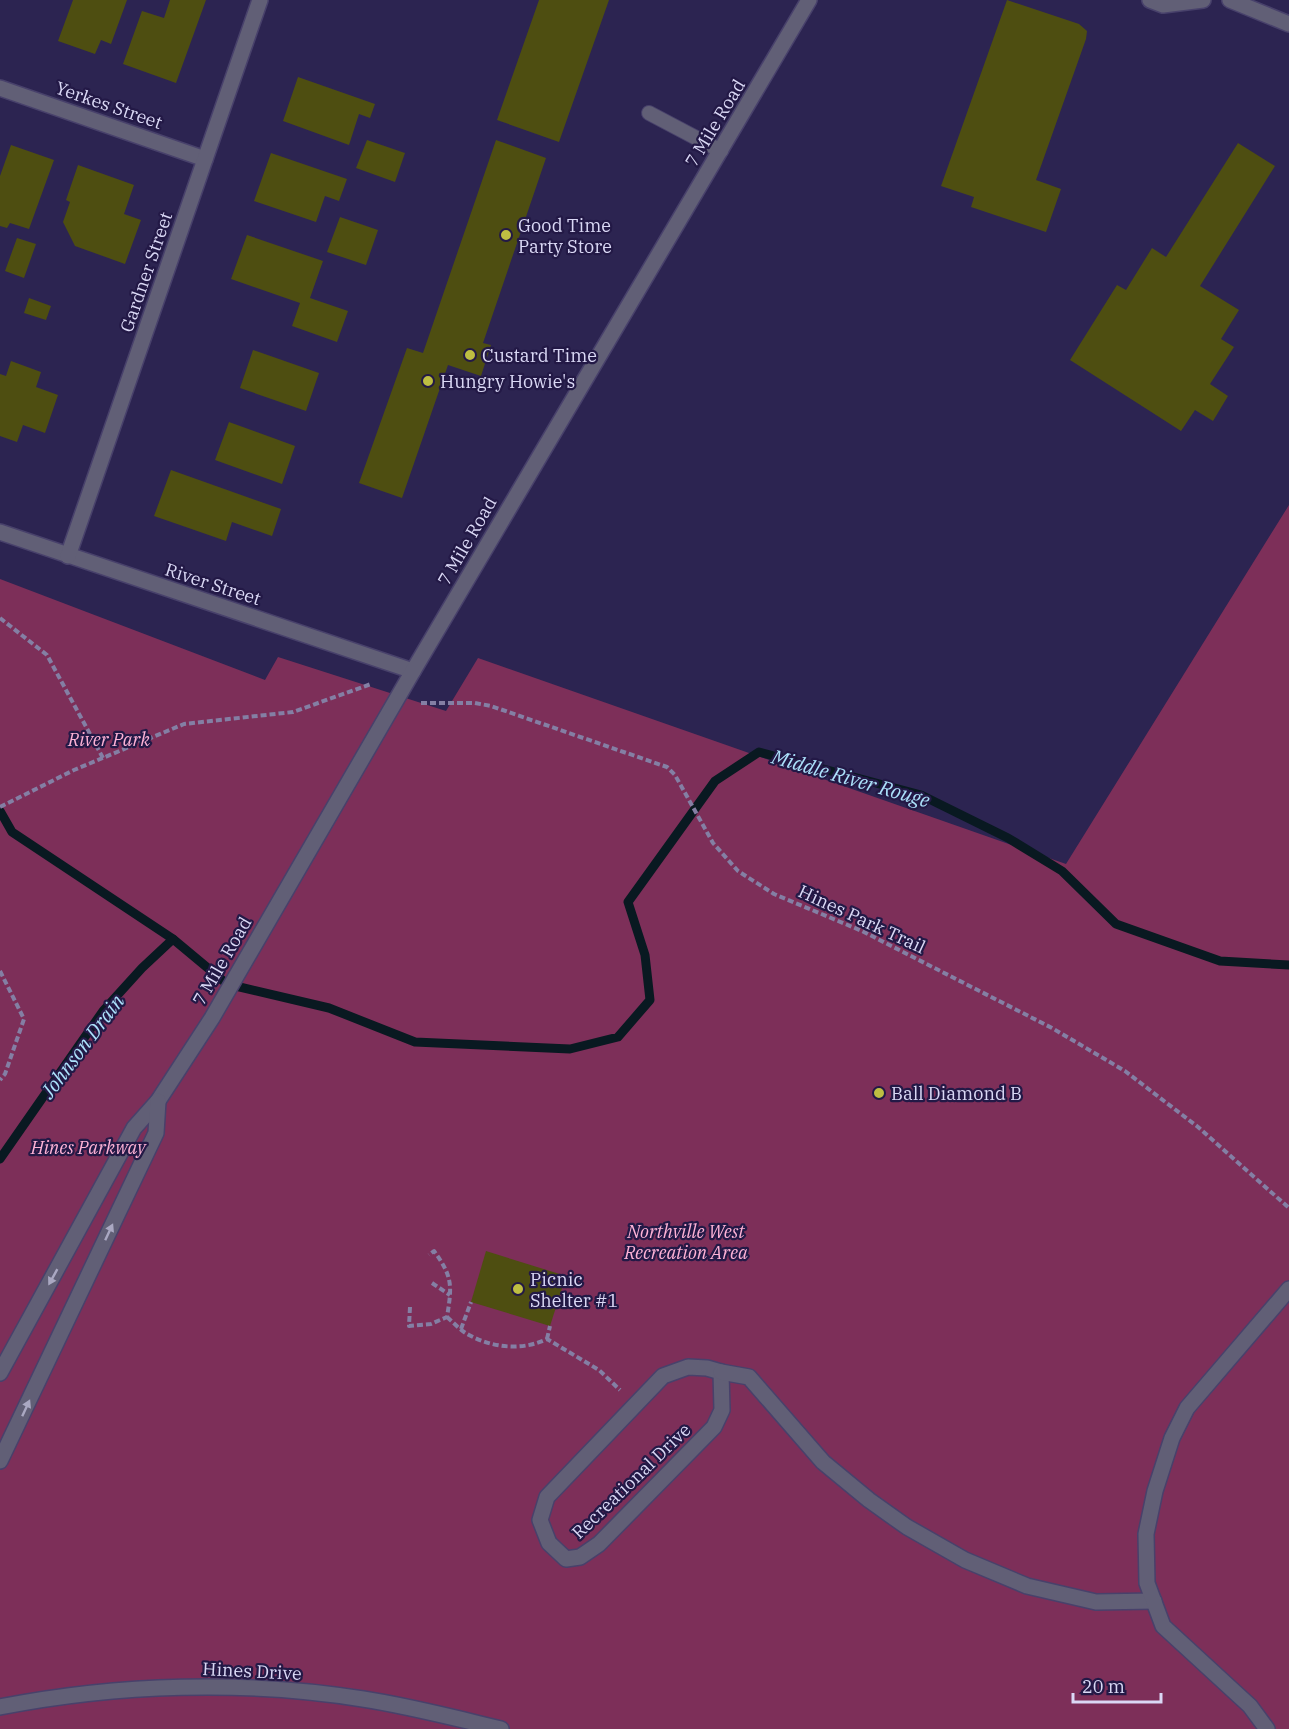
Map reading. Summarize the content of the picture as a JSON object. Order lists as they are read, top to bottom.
{
  "streets": {
    "street": [
      "Yerkes Street",
      "7 Mile Road",
      "Gardner Street",
      "River Street",
      "Recreational Drive",
      "Hines Drive"
    ],
    "path": ["Hines Park Trail"]
  },
  "crossings": [
    ["Yerkes Street", "Gardner Street"],
    ["7 Mile Road", "River Street"],
    ["Gardner Street", "River Street"]
  ],
  "water": ["Middle River Rouge", "Johnson Drain"],
  "parks": ["River Park", "Hines Parkway", "Northville West Recreation Area"],
  "places": [
    "Good Time Party Store",
    "Custard Time",
    "Hungry Howie's",
    "Ball Diamond B",
    "Picnic Shelter #1"
  ],
  "scale_bar": "20 m"
}
